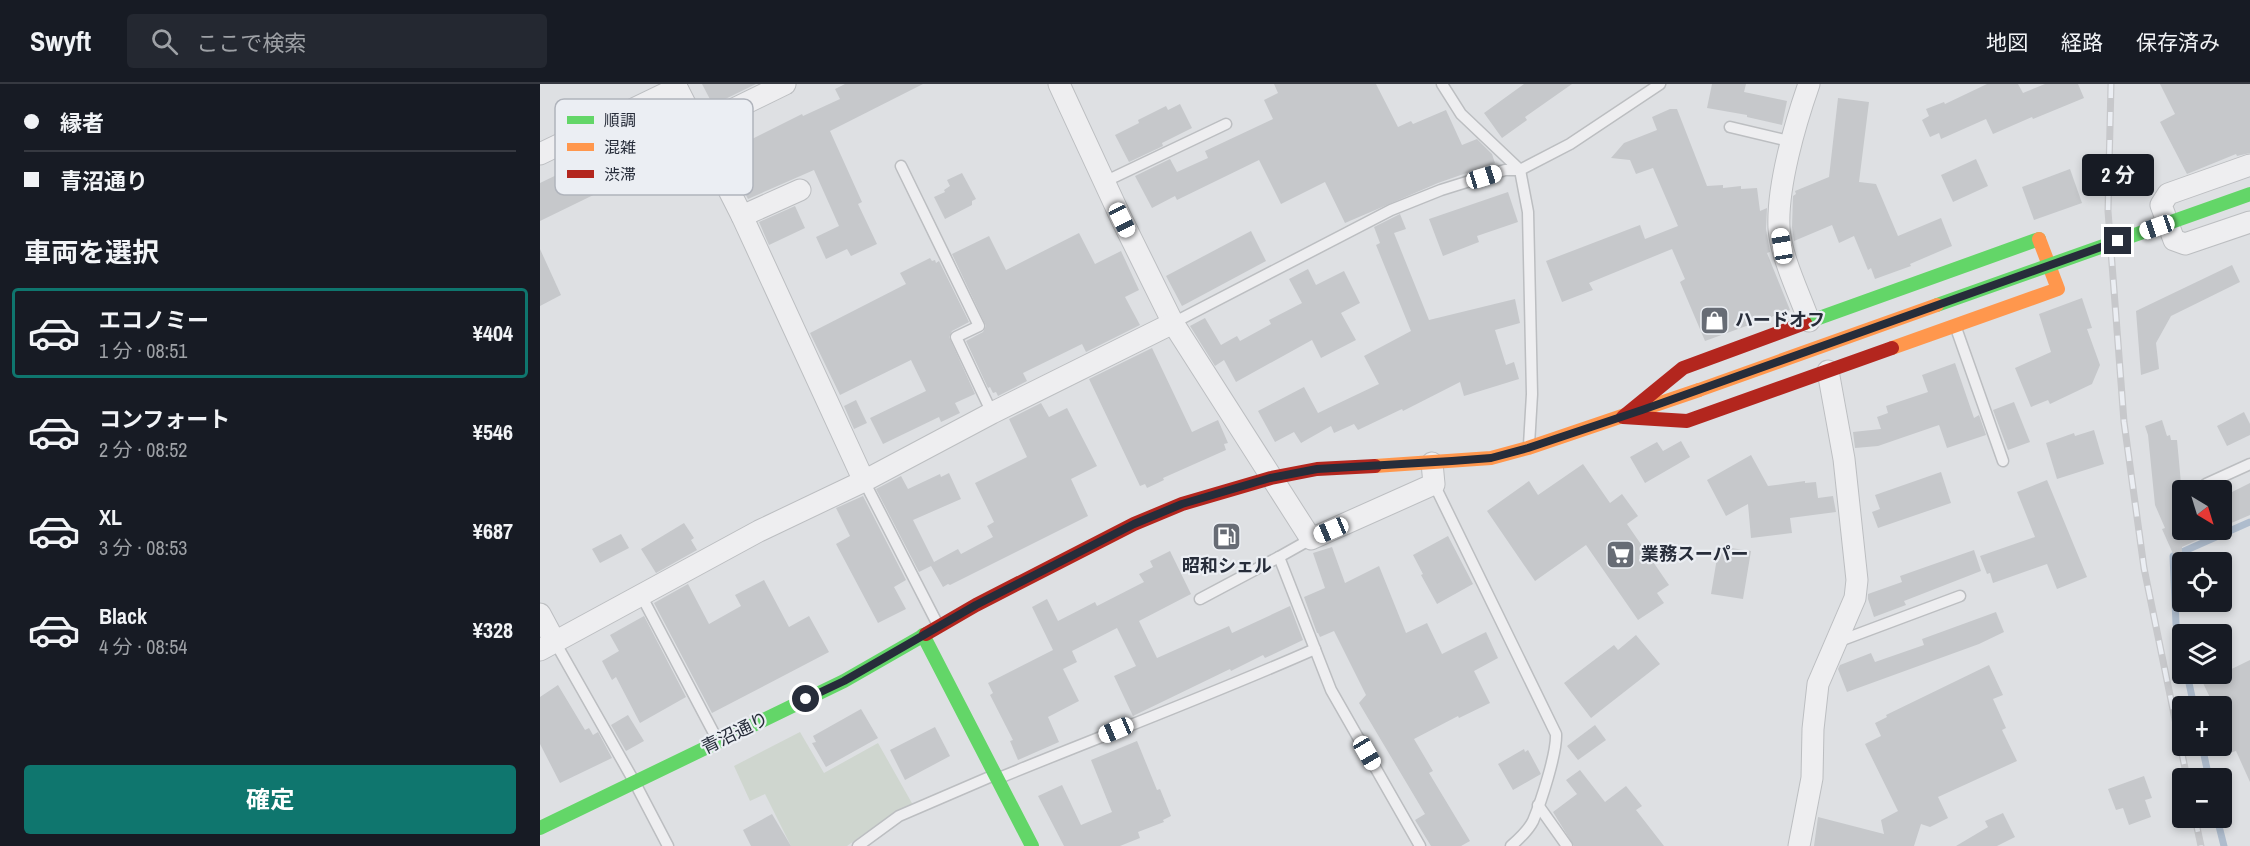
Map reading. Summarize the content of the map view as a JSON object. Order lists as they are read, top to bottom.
{
  "streets": {
    "street": ["青沼通り"]
  },
  "places": {
    "shop": ["ハードオフ"],
    "fuel station": ["昭和シェル"],
    "supermarket": ["業務スーパー"]
  },
  "legend": ["順調", "混雑", "渋滞"],
  "north": "bottom right",
  "page": {
    "header": "Swyft",
    "search": "ここで検索",
    "nav": ["地図", "経路", "保存済み"],
    "banner": ["縁者", "青沼通り"],
    "bubble": "2 分",
    "heading": "車両を選択",
    "list": [
      {
        "name": "エコノミー",
        "note": "1 分 · 08:51",
        "value": "¥404"
      },
      {
        "name": "コンフォート",
        "note": "2 分 · 08:52",
        "value": "¥546"
      },
      {
        "name": "XL",
        "note": "3 分 · 08:53",
        "value": "¥687"
      },
      {
        "name": "Black",
        "note": "4 分 · 08:54",
        "value": "¥328"
      }
    ],
    "map_buttons": ["+", "−"],
    "buttons": "確定"
  }
}
